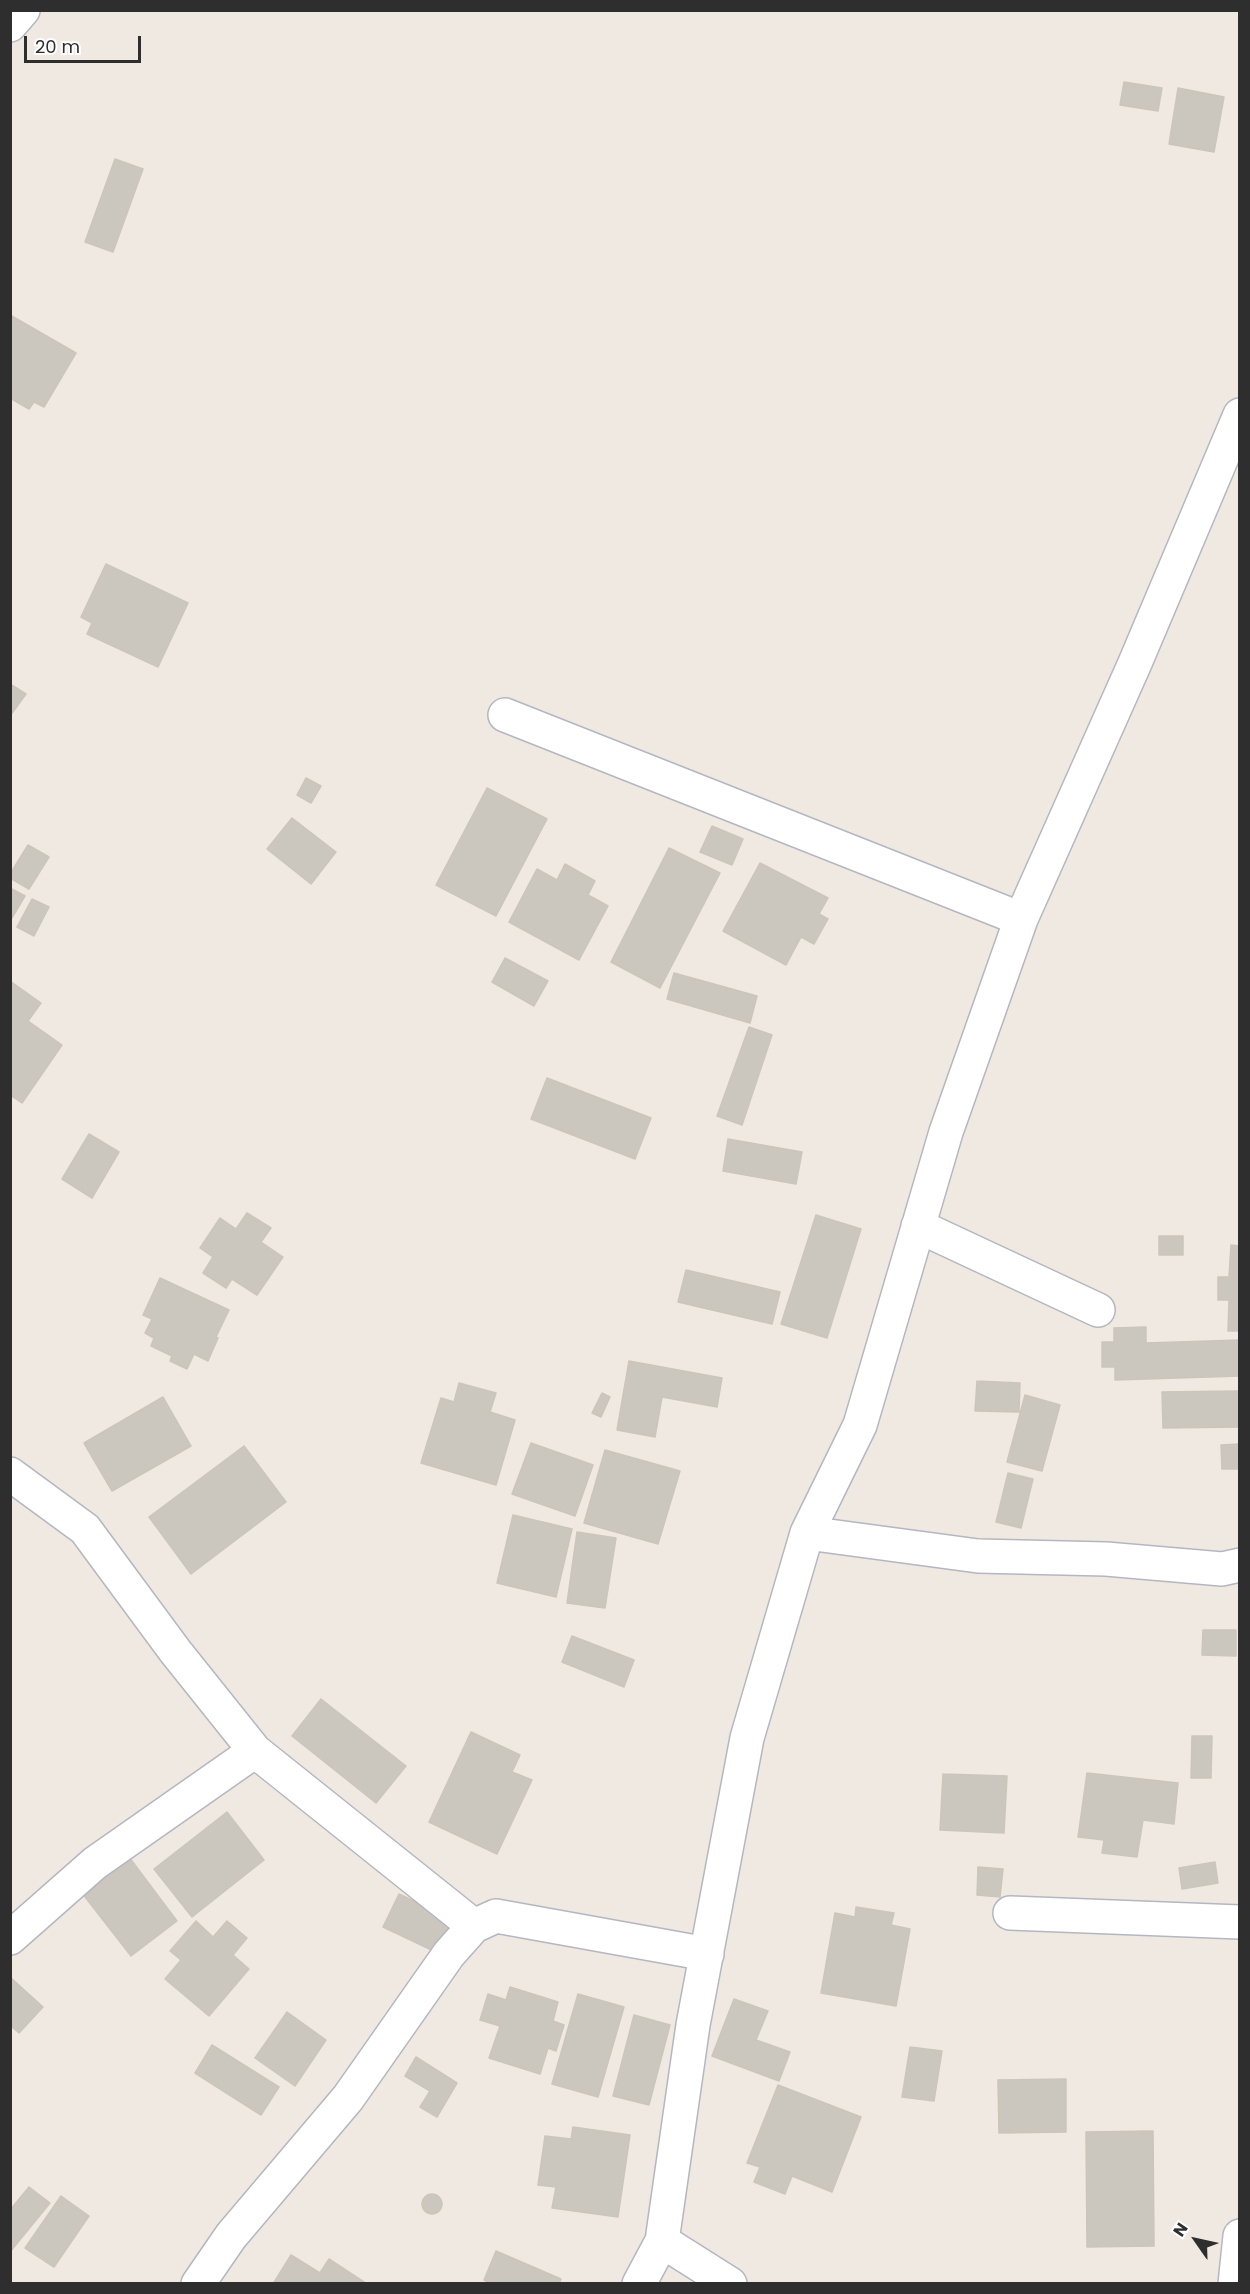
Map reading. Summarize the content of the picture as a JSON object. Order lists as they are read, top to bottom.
{
  "scale_bar": "20 m",
  "north": "top left"
}
